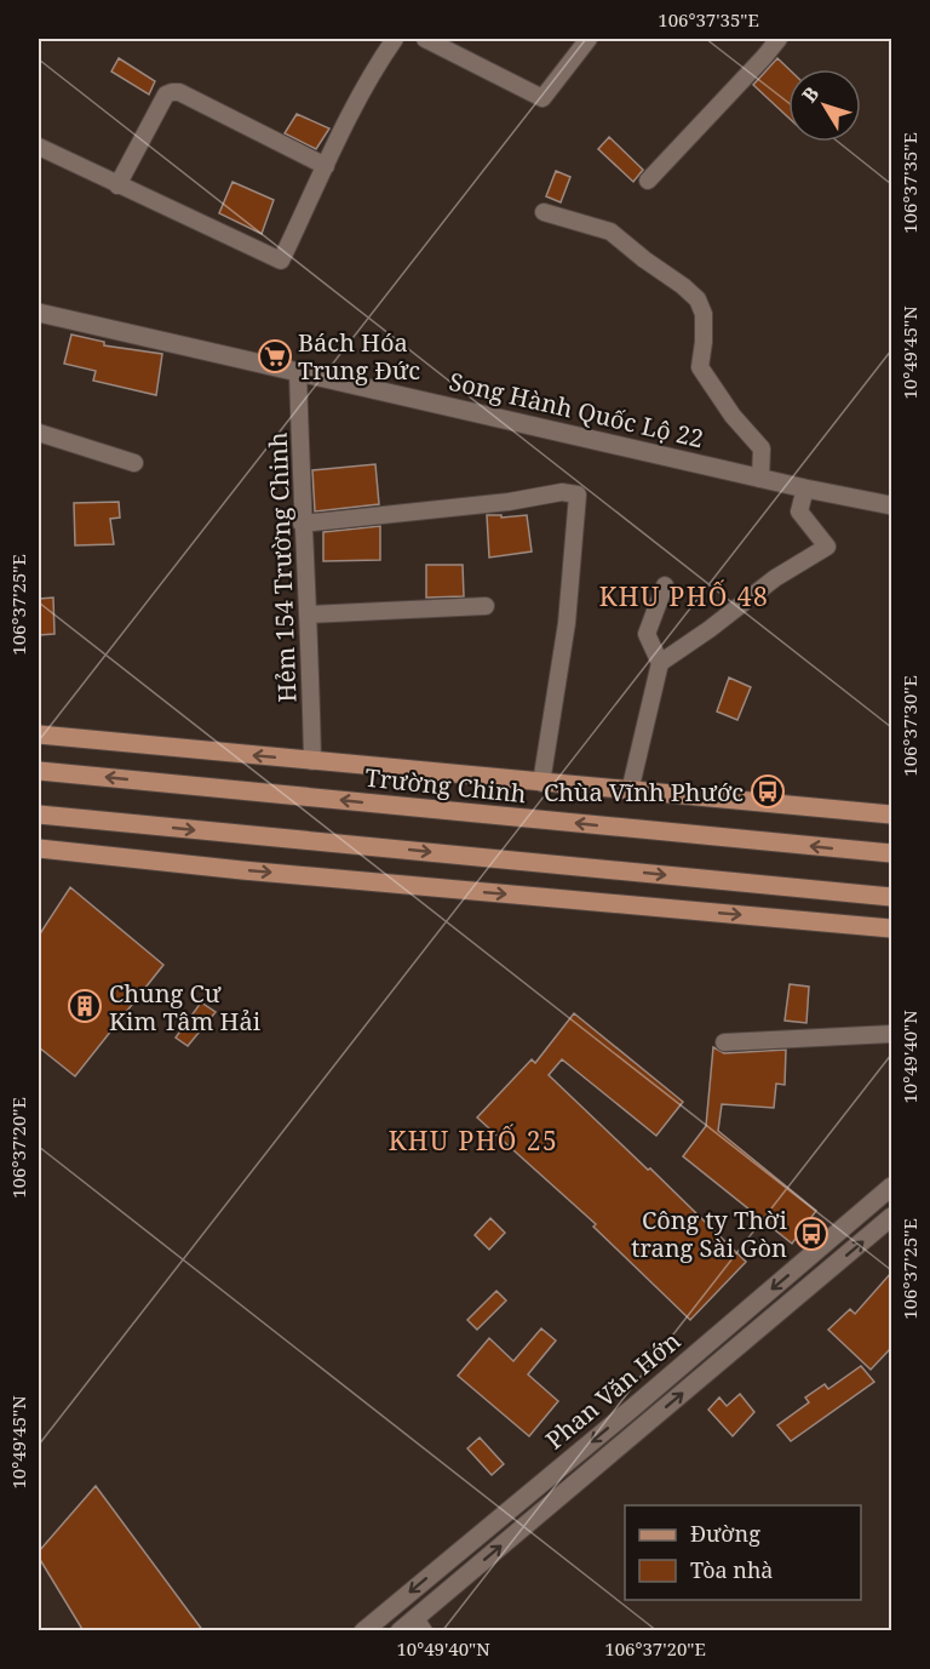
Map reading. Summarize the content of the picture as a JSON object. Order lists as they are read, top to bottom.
{
  "streets": {
    "main road": ["Song Hành Quốc Lộ 22", "Trường Chinh", "Phan Văn Hớn"],
    "street": ["Hẻm 154 Trường Chinh"]
  },
  "crossings": [
    ["Song Hành Quốc Lộ 22", "Hẻm 154 Trường Chinh"],
    ["Hẻm 154 Trường Chinh", "Trường Chinh"]
  ],
  "districts": ["KHU PHỐ 48", "KHU PHỐ 25"],
  "places": {
    "supermarket": ["Bách Hóa Trung Đức"],
    "bus stop": ["Chùa Vĩnh Phước", "Công ty Thời trang Sài Gòn"],
    "building": ["Chung Cư Kim Tâm Hải"]
  },
  "legend": ["Đường", "Tòa nhà"],
  "north": "top left",
  "coordinates": [
    "106°37'35\"E",
    "10°49'45\"N",
    "106°37'25\"E",
    "106°37'30\"E",
    "10°49'40\"N",
    "106°37'20\"E"
  ]
}
